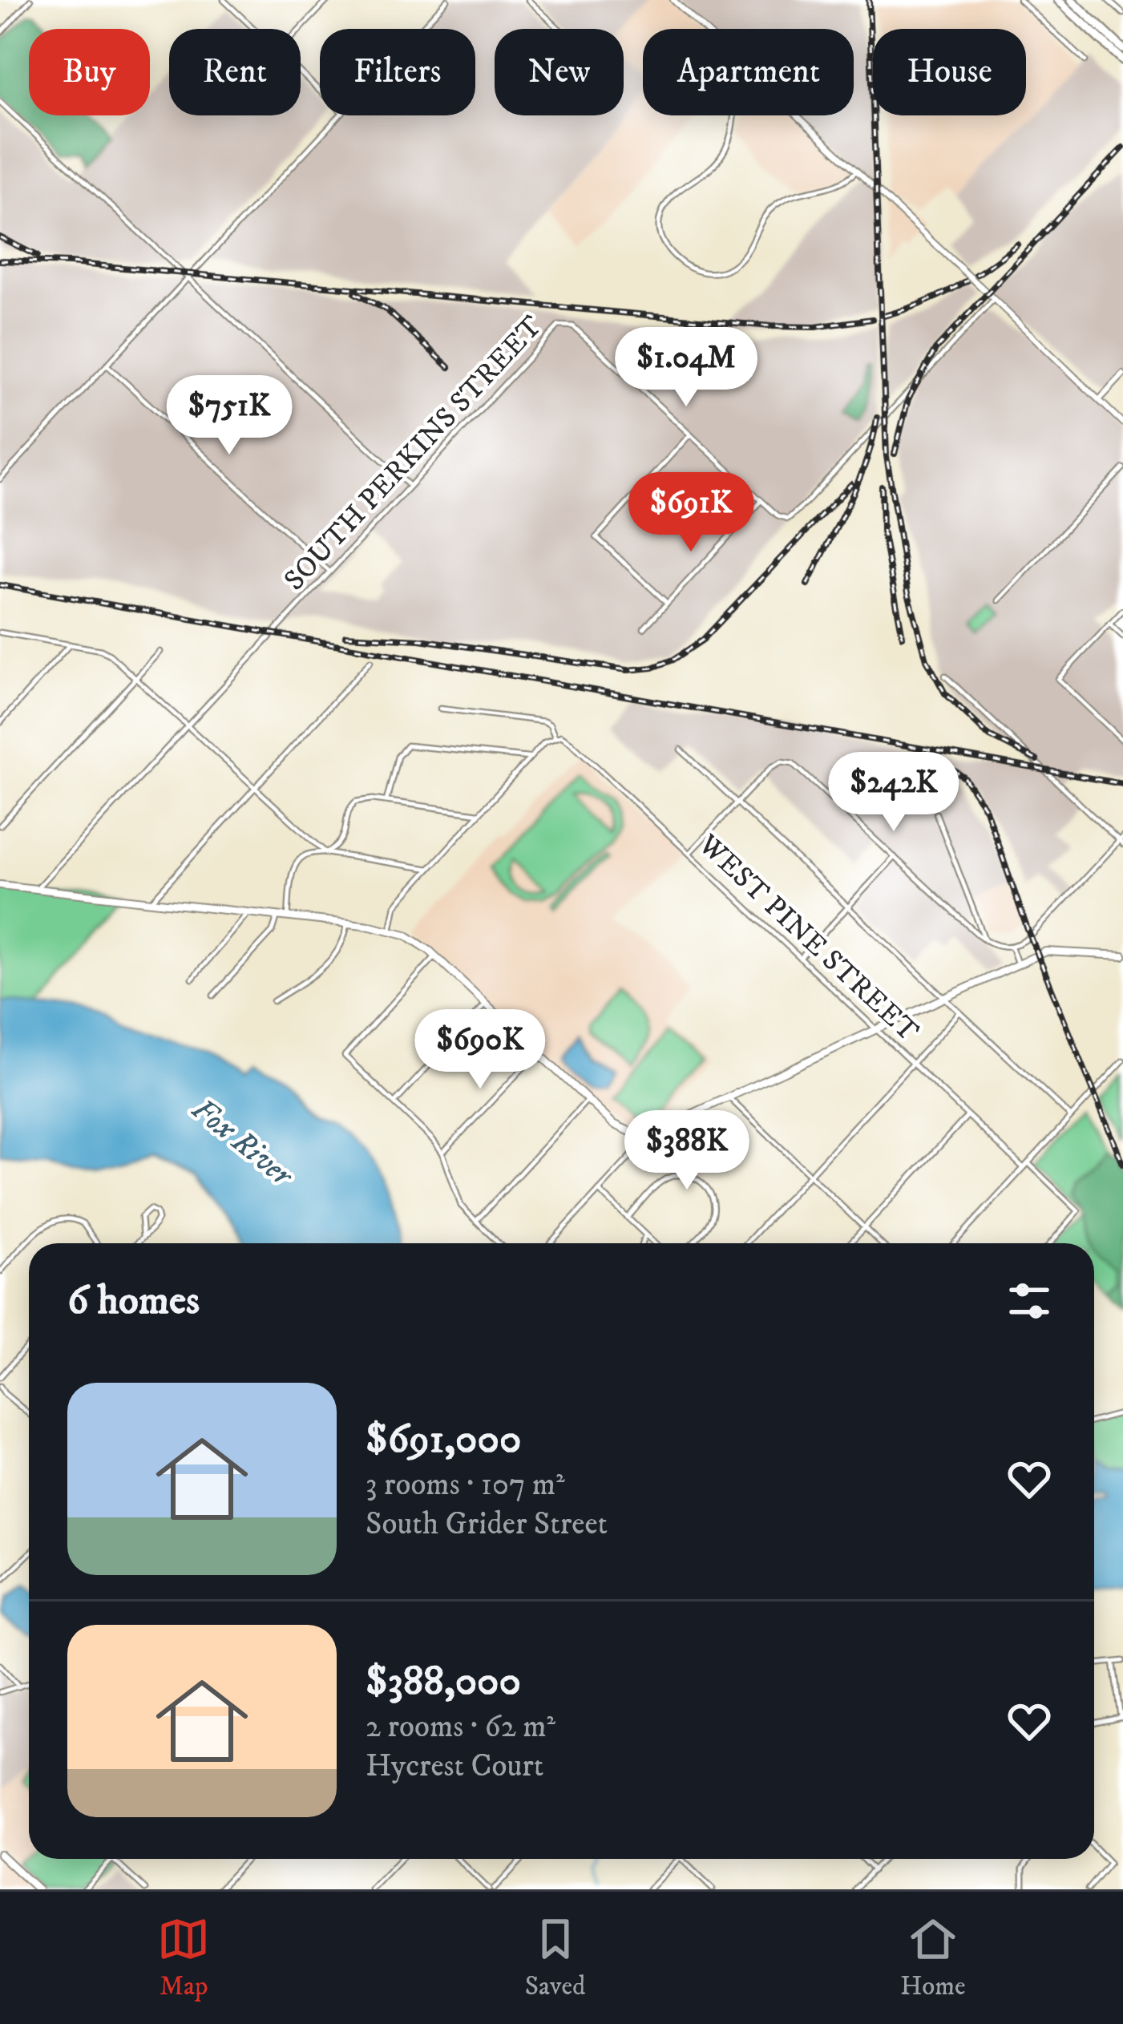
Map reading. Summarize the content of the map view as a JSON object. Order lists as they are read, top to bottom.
{
  "streets": {
    "street": ["SOUTH PERKINS STREET", "WEST PINE STREET"]
  },
  "water": ["Fox River"],
  "page": {
    "chip": [
      "Buy",
      "Rent",
      "Filters",
      "New",
      "Apartment",
      "House"
    ],
    "price": [
      "$1.04M",
      "$751K",
      "$691K",
      "$242K",
      "$690K",
      "$388K"
    ],
    "heading": "6 homes",
    "list": [
      {
        "name": "$691,000",
        "note": "3 rooms · 107 m² · South Grider Street"
      },
      {
        "name": "$388,000",
        "note": "2 rooms · 62 m² · Hycrest Court"
      }
    ],
    "tabs": ["Map", "Saved", "Home"]
  }
}
